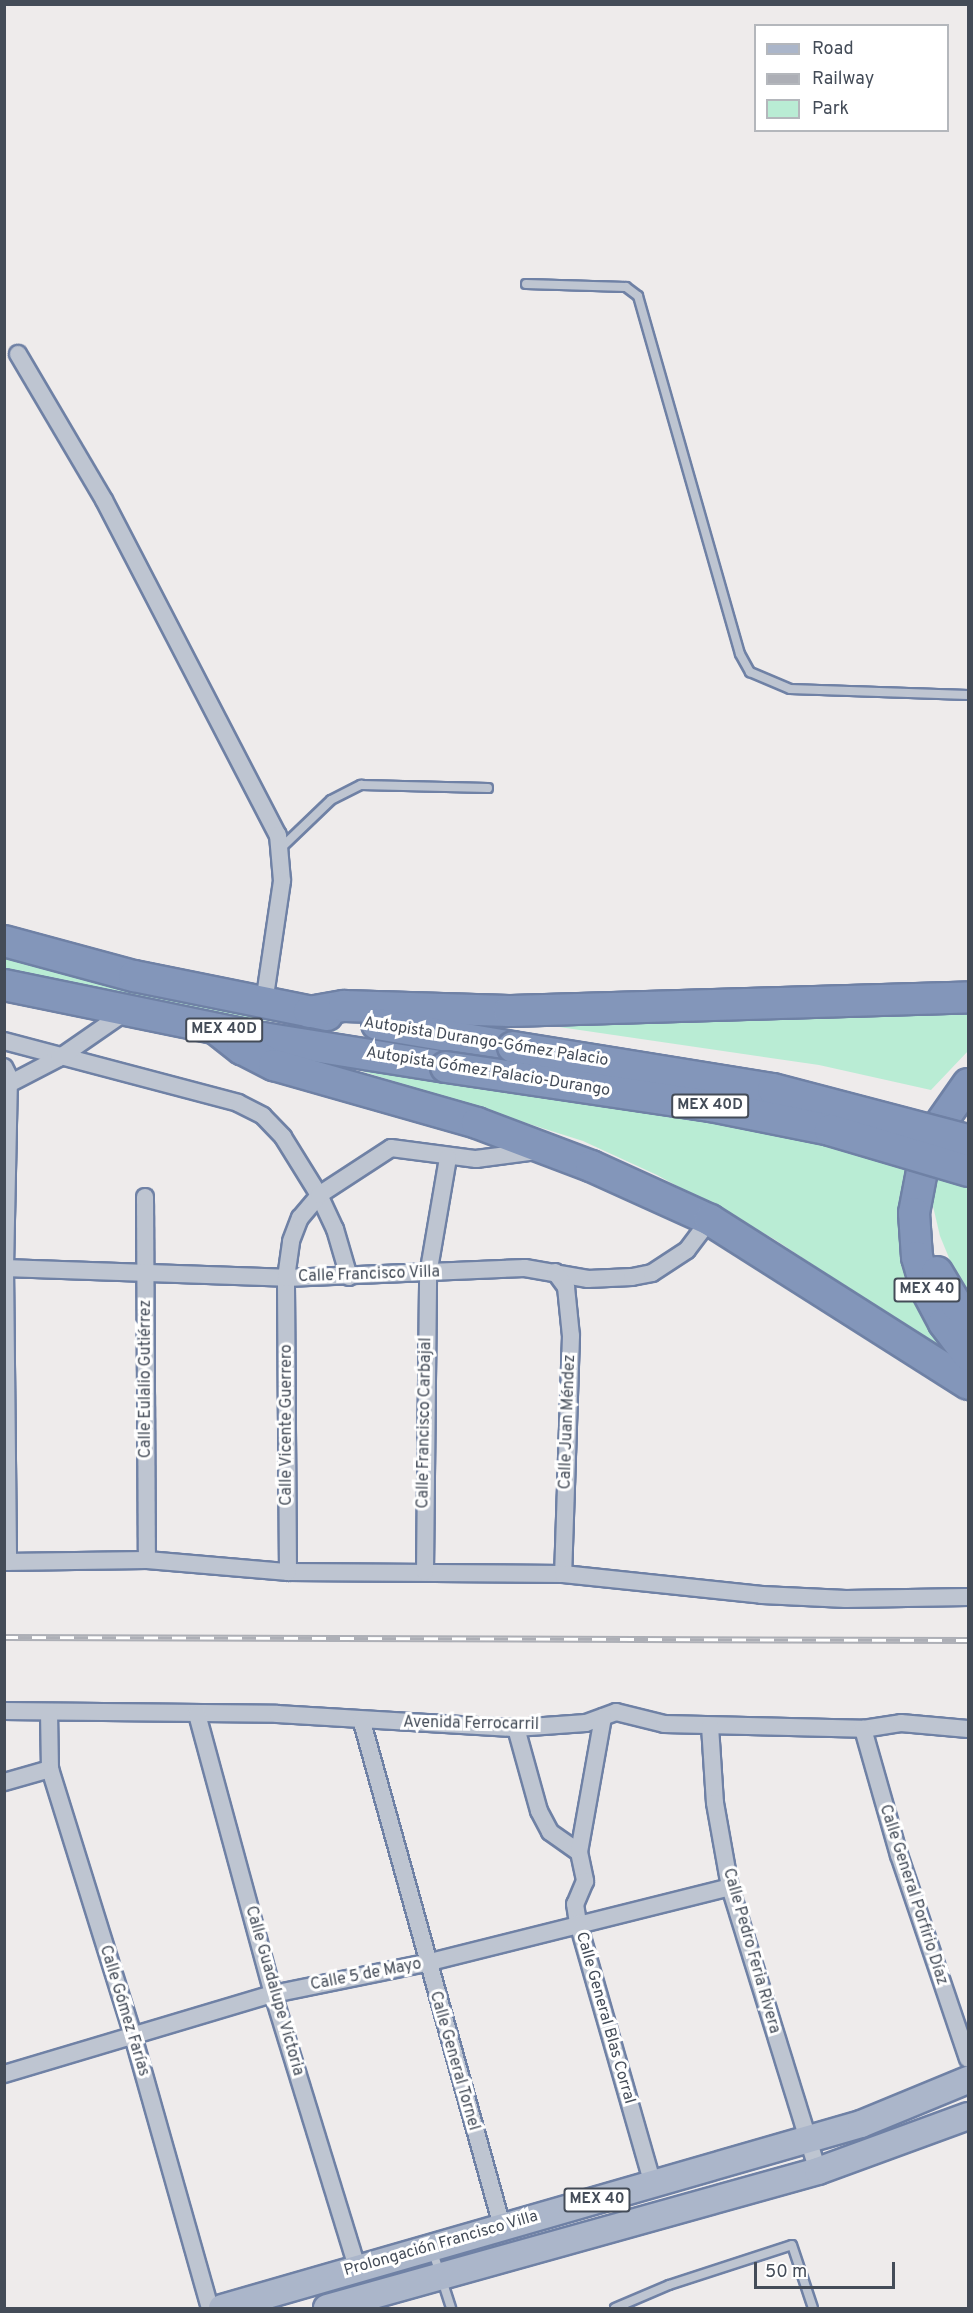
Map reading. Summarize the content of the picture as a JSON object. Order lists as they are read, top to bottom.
{
  "streets": {
    "highway": [
      "MEX 40D",
      "Autopista Durango-Gómez Palacio",
      "Autopista Gómez Palacio-Durango",
      "MEX 40"
    ],
    "main road": ["Prolongación Francisco Villa"],
    "street": [
      "Calle Francisco Villa",
      "Calle Eulalio Gutiérrez",
      "Calle Juan Méndez",
      "Calle Francisco Carbajal",
      "Calle Vicente Guerrero",
      "Avenida Ferrocarril",
      "Calle General Porfirio Díaz",
      "Calle Pedro Feria Rivera",
      "Calle 5 de Mayo",
      "Calle Guadalupe Victoria",
      "Calle Gómez Farías",
      "Calle General Blas Corral",
      "Calle General Tornel"
    ]
  },
  "crossings": [
    ["Calle Francisco Villa", "Calle Eulalio Gutiérrez"],
    ["Calle Francisco Villa", "Calle Juan Méndez"],
    ["Calle Francisco Villa", "Calle Francisco Carbajal"],
    ["Calle Francisco Villa", "Calle Vicente Guerrero"],
    ["Avenida Ferrocarril", "Calle General Porfirio Díaz"],
    ["Avenida Ferrocarril", "Calle Pedro Feria Rivera"],
    ["Avenida Ferrocarril", "Calle Guadalupe Victoria"],
    ["Avenida Ferrocarril", "Calle Gómez Farías"],
    ["Avenida Ferrocarril", "Calle General Blas Corral"],
    ["Avenida Ferrocarril", "Calle General Tornel"],
    ["Calle Pedro Feria Rivera", "Calle 5 de Mayo"],
    ["Calle Pedro Feria Rivera", "Prolongación Francisco Villa"],
    ["Calle 5 de Mayo", "Calle Guadalupe Victoria"],
    ["Calle 5 de Mayo", "Calle Gómez Farías"],
    ["Calle 5 de Mayo", "Calle General Blas Corral"],
    ["Calle 5 de Mayo", "Calle General Tornel"],
    ["Calle Guadalupe Victoria", "Prolongación Francisco Villa"],
    ["Calle General Blas Corral", "Prolongación Francisco Villa"],
    ["Calle General Tornel", "Prolongación Francisco Villa"]
  ],
  "legend": ["Road", "Railway", "Park"],
  "scale_bar": "50 m"
}
